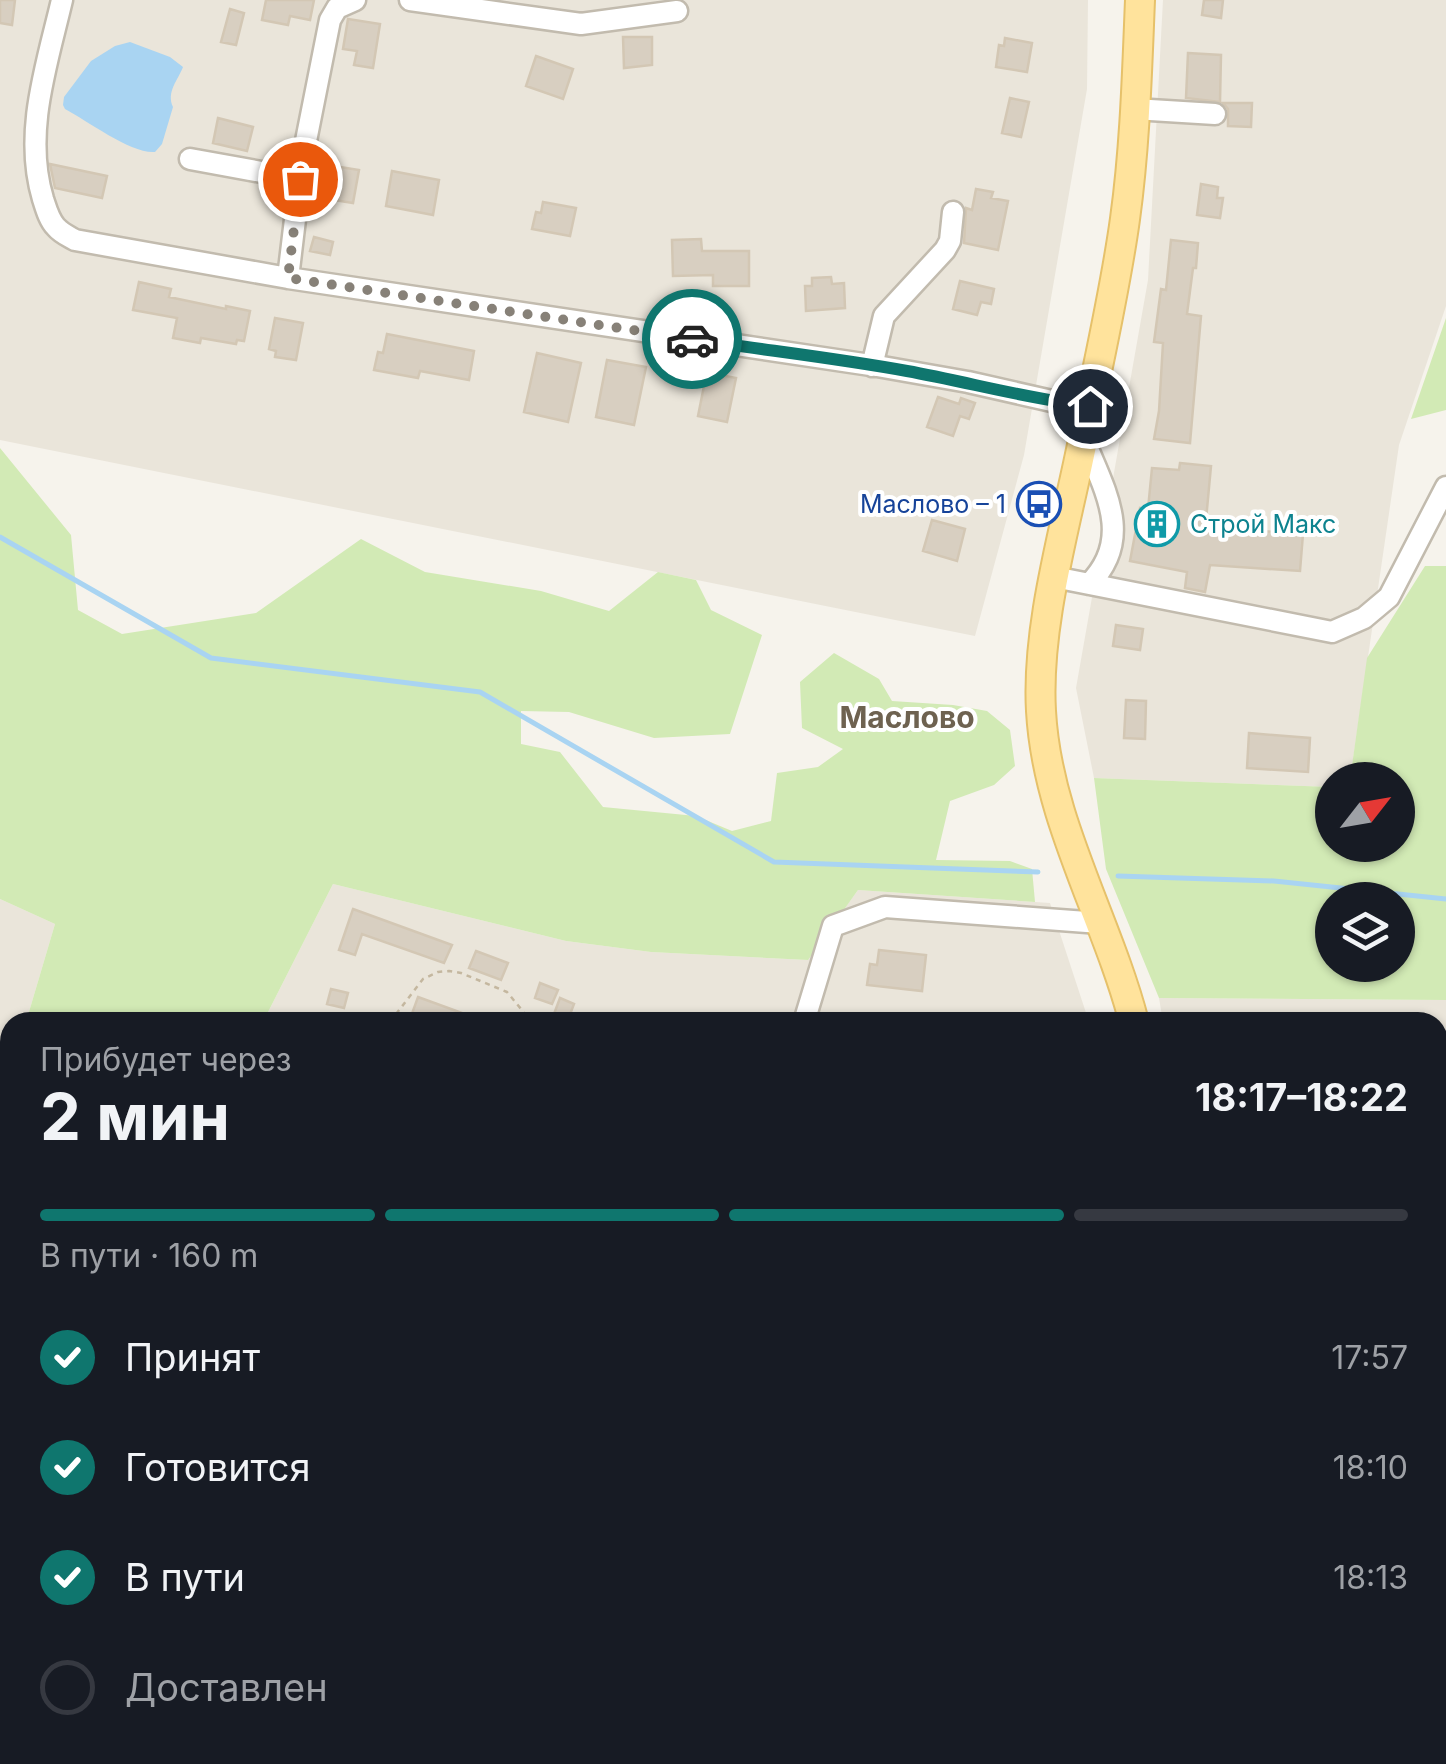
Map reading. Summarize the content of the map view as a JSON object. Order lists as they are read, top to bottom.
{
  "districts": ["Маслово"],
  "places": {
    "bus stop": ["Маслово – 1"],
    "building": ["Строй Макс"]
  },
  "north": "top right",
  "page": {
    "heading": ["2 мин", "Прибудет через", "18:17–18:22"],
    "bar": "В пути · 160 m",
    "list": [
      ["Принят", "17:57"],
      ["Готовится", "18:10"],
      ["В пути", "18:13"],
      "Доставлен"
    ]
  }
}
